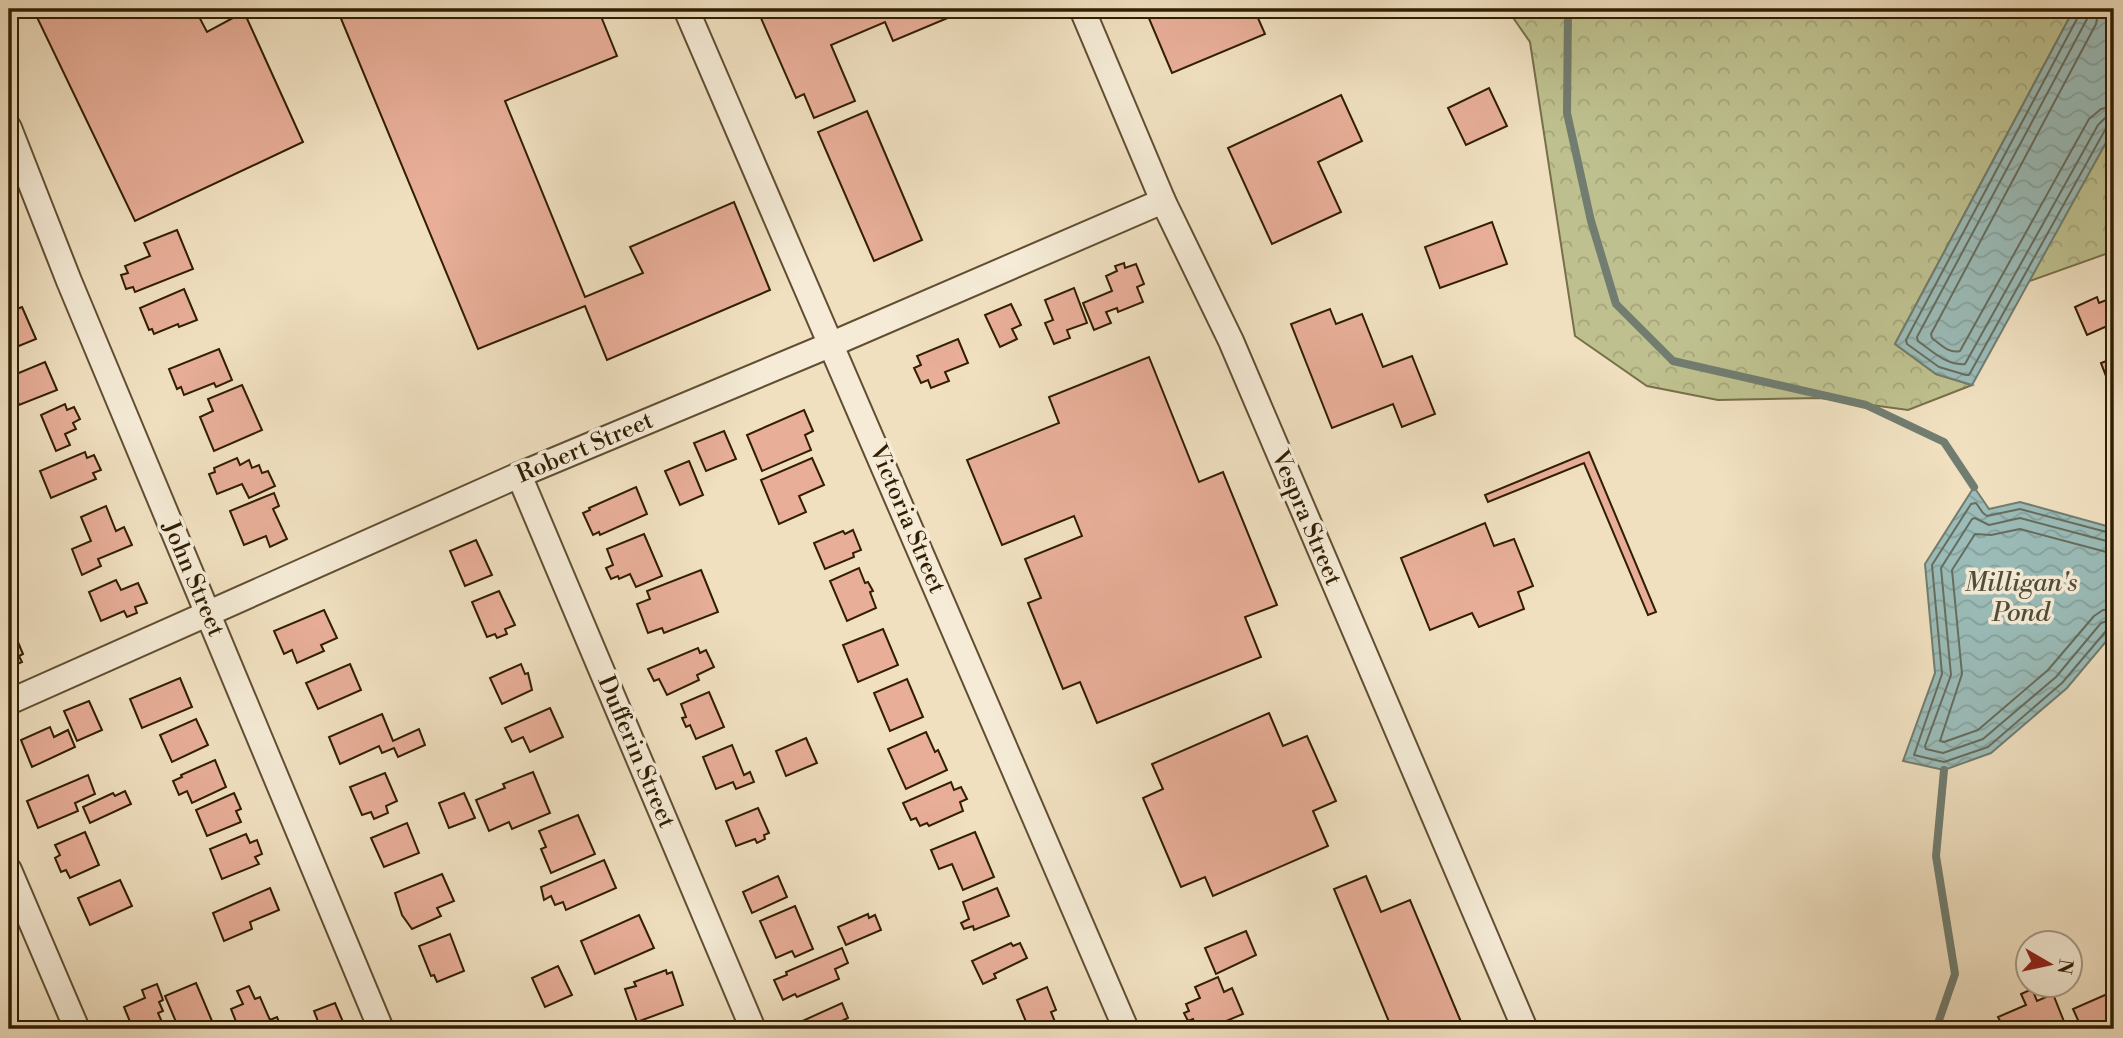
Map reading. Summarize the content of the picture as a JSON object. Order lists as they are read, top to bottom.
{
  "streets": {
    "street": [
      "Robert Street",
      "Vespra Street",
      "Victoria Street",
      "John Street",
      "Dufferin Street"
    ]
  },
  "crossings": [
    ["Robert Street", "Vespra Street"],
    ["Robert Street", "Victoria Street"],
    ["Robert Street", "John Street"],
    ["Robert Street", "Dufferin Street"]
  ],
  "water": ["Milligan's Pond"],
  "north": "right"
}
